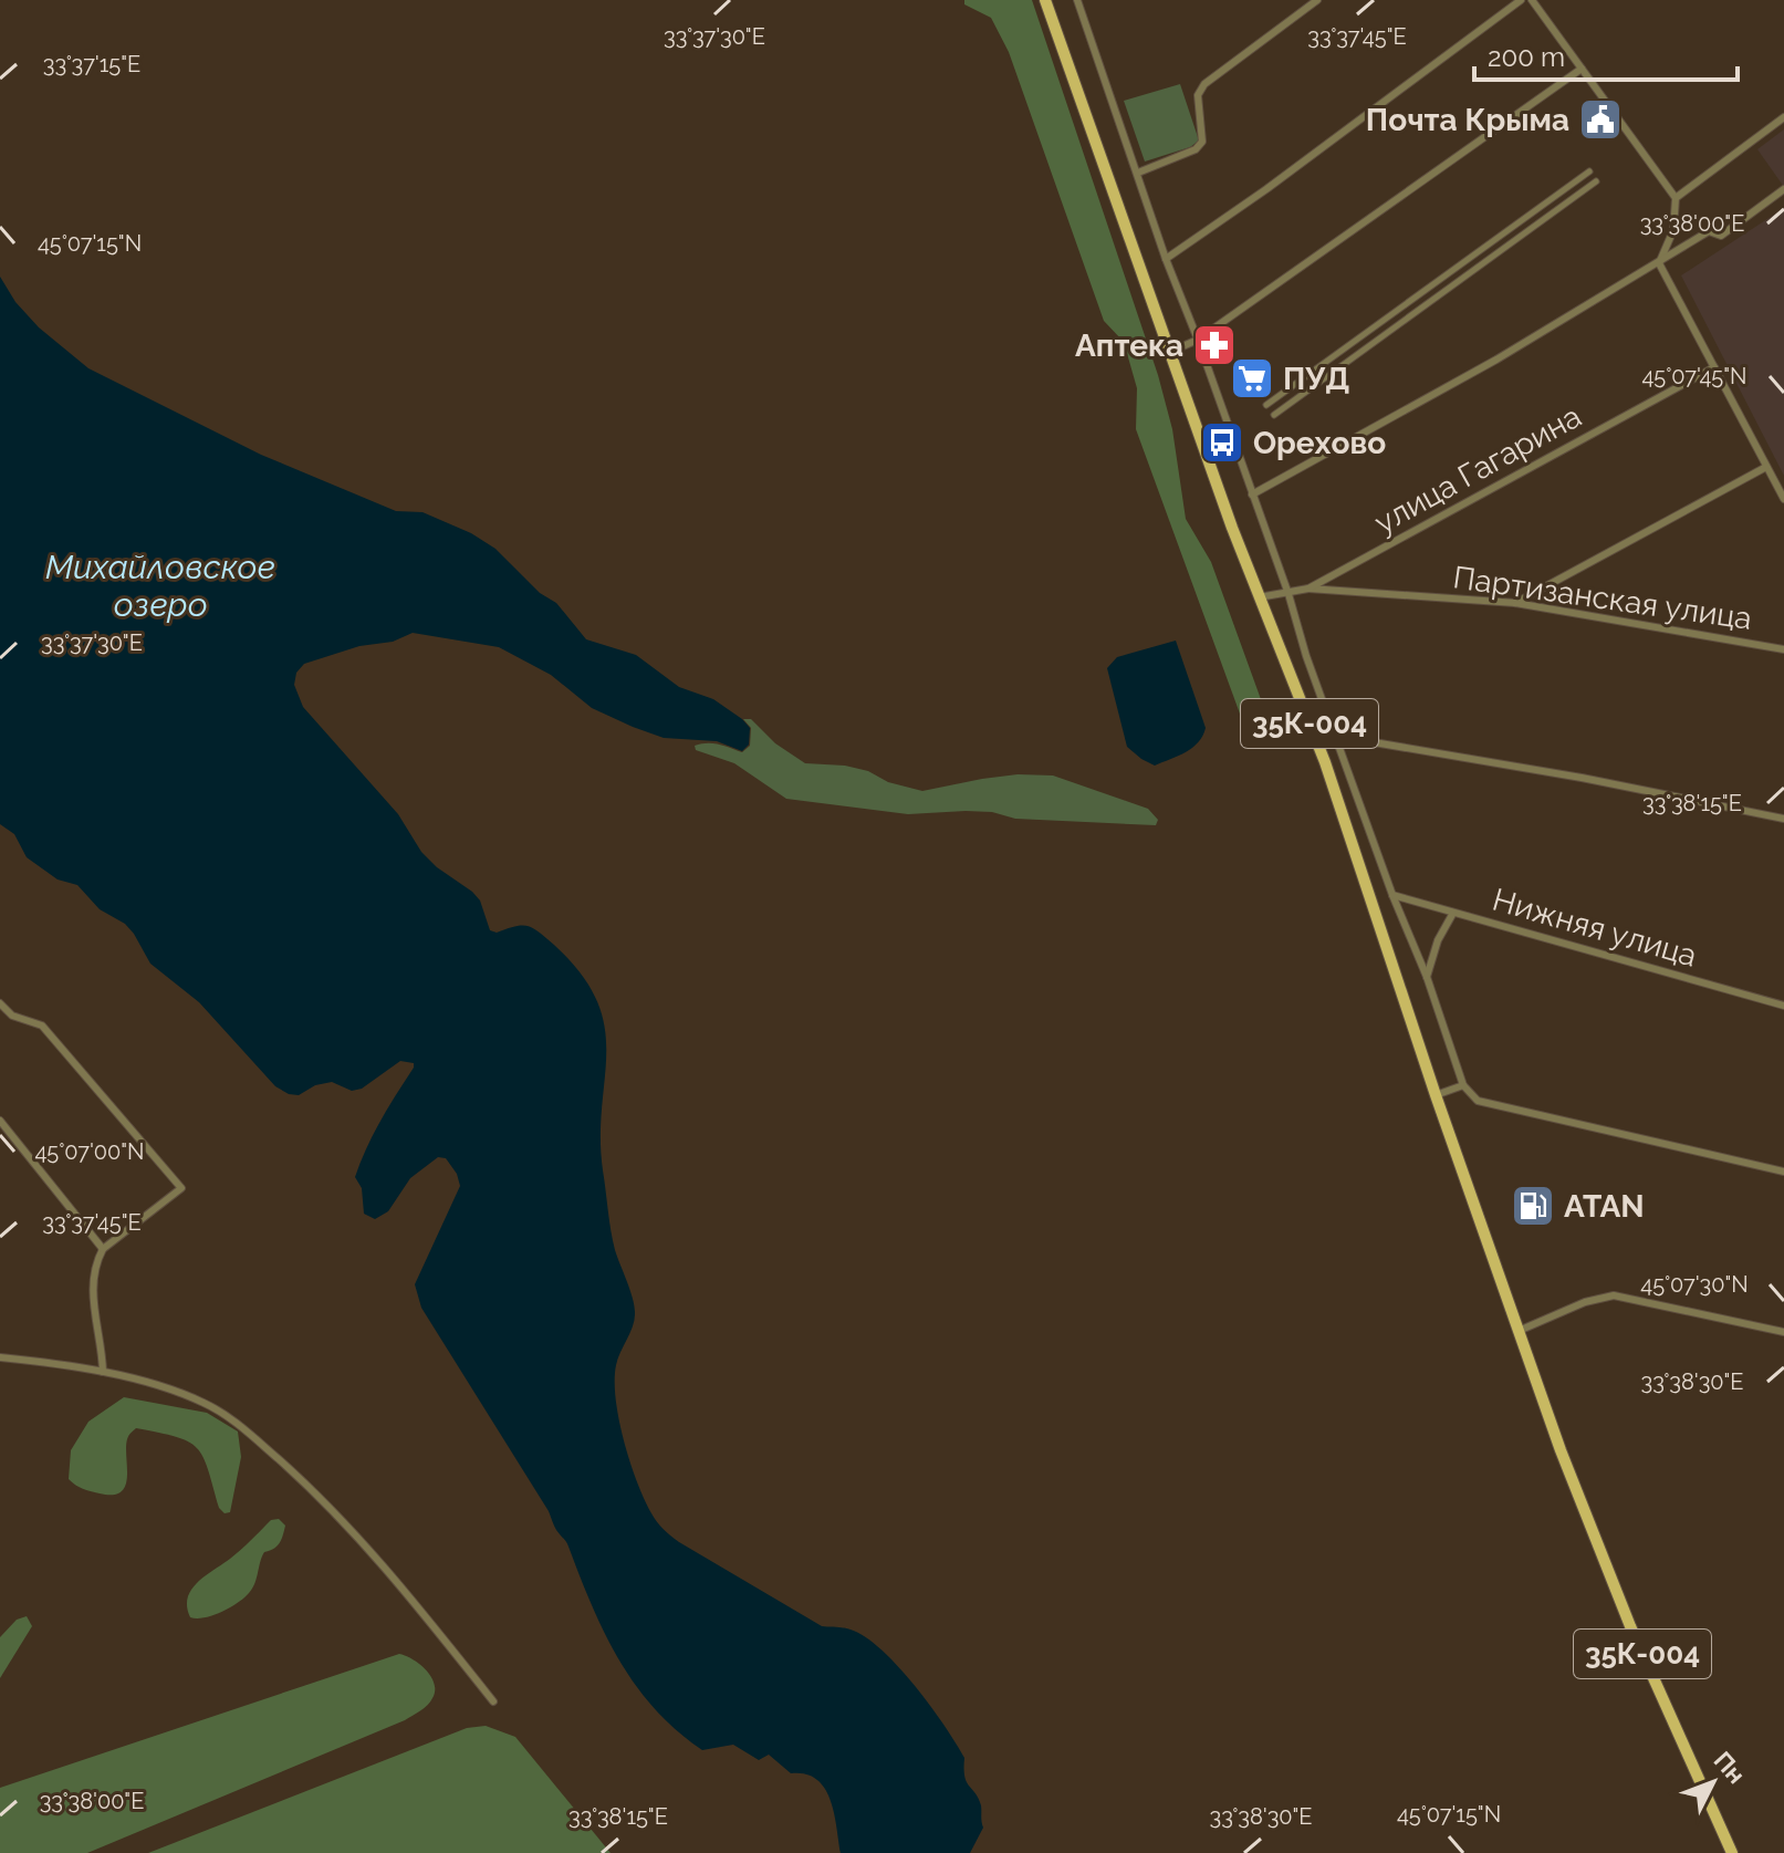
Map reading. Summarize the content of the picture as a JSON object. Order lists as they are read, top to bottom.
{
  "streets": {
    "main road": ["35К-004"],
    "street": ["улица Гагарина", "Партизанская улица", "Нижняя улица"]
  },
  "crossings": [
    ["улица Гагарина", "Партизанская улица"],
    ["улица Гагарина", "35К-004"]
  ],
  "water": ["Михайловское озеро"],
  "places": {
    "public building": ["Почта Крыма"],
    "pharmacy": ["Аптека"],
    "supermarket": ["ПУД"],
    "bus stop": ["Орехово"],
    "fuel station": ["ATAN"]
  },
  "scale_bar": "200 m",
  "north": "top right",
  "coordinates": [
    "33°37'30\"E",
    "33°37'45\"E",
    "33°37'15\"E",
    "33°38'00\"E",
    "45°07'15\"N",
    "45°07'45\"N",
    "33°38'15\"E",
    "45°07'00\"N",
    "45°07'30\"N",
    "33°38'30\"E"
  ]
}
